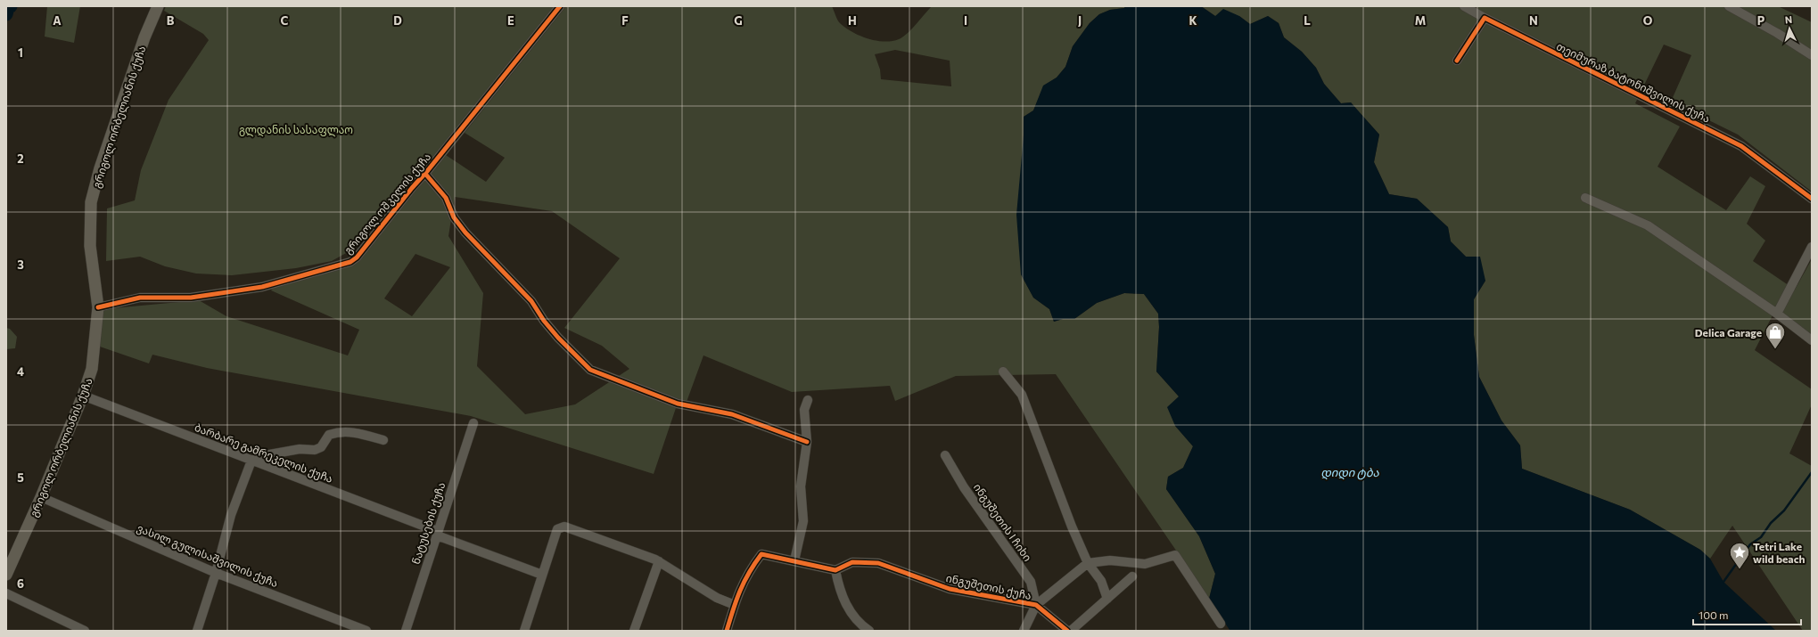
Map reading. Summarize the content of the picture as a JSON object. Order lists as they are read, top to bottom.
{
  "streets": {
    "main road": ["გრიგოლ ორბელიანის ქუჩა"],
    "street": [
      "თეიმურაზ ბატონიშვილის ქუჩა",
      "გრიგოლ ოშკელის ქუჩა",
      "ბარბარე გამრეკელის ქუჩა",
      "ინგუშეთის I ჩიხი",
      "ნატუსების ქუჩა",
      "ვასილ გულისაშვილის ქუჩა",
      "ინგუშეთის ქუჩა"
    ]
  },
  "crossings": [
    ["გრიგოლ ორბელიანის ქუჩა", "გრიგოლ ოშკელის ქუჩა"],
    ["გრიგოლ ორბელიანის ქუჩა", "ბარბარე გამრეკელის ქუჩა"],
    ["გრიგოლ ორბელიანის ქუჩა", "ვასილ გულისაშვილის ქუჩა"],
    ["ბარბარე გამრეკელის ქუჩა", "ნატუსების ქუჩა"],
    ["ინგუშეთის I ჩიხი", "ინგუშეთის ქუჩა"]
  ],
  "water": ["დიდი ტბა"],
  "parks": ["გლდანის სასაფლაო"],
  "places": {
    "shop": ["Delica Garage"],
    "place": ["Tetri Lake wild beach"]
  },
  "scale_bar": "100 m",
  "north": "top",
  "grid": {
    "columns": [
      "A",
      "B",
      "C",
      "D",
      "E",
      "F",
      "G",
      "H",
      "I",
      "J",
      "K",
      "L",
      "M",
      "N",
      "O",
      "P"
    ],
    "rows": [
      "1",
      "2",
      "3",
      "4",
      "5",
      "6"
    ]
  }
}
